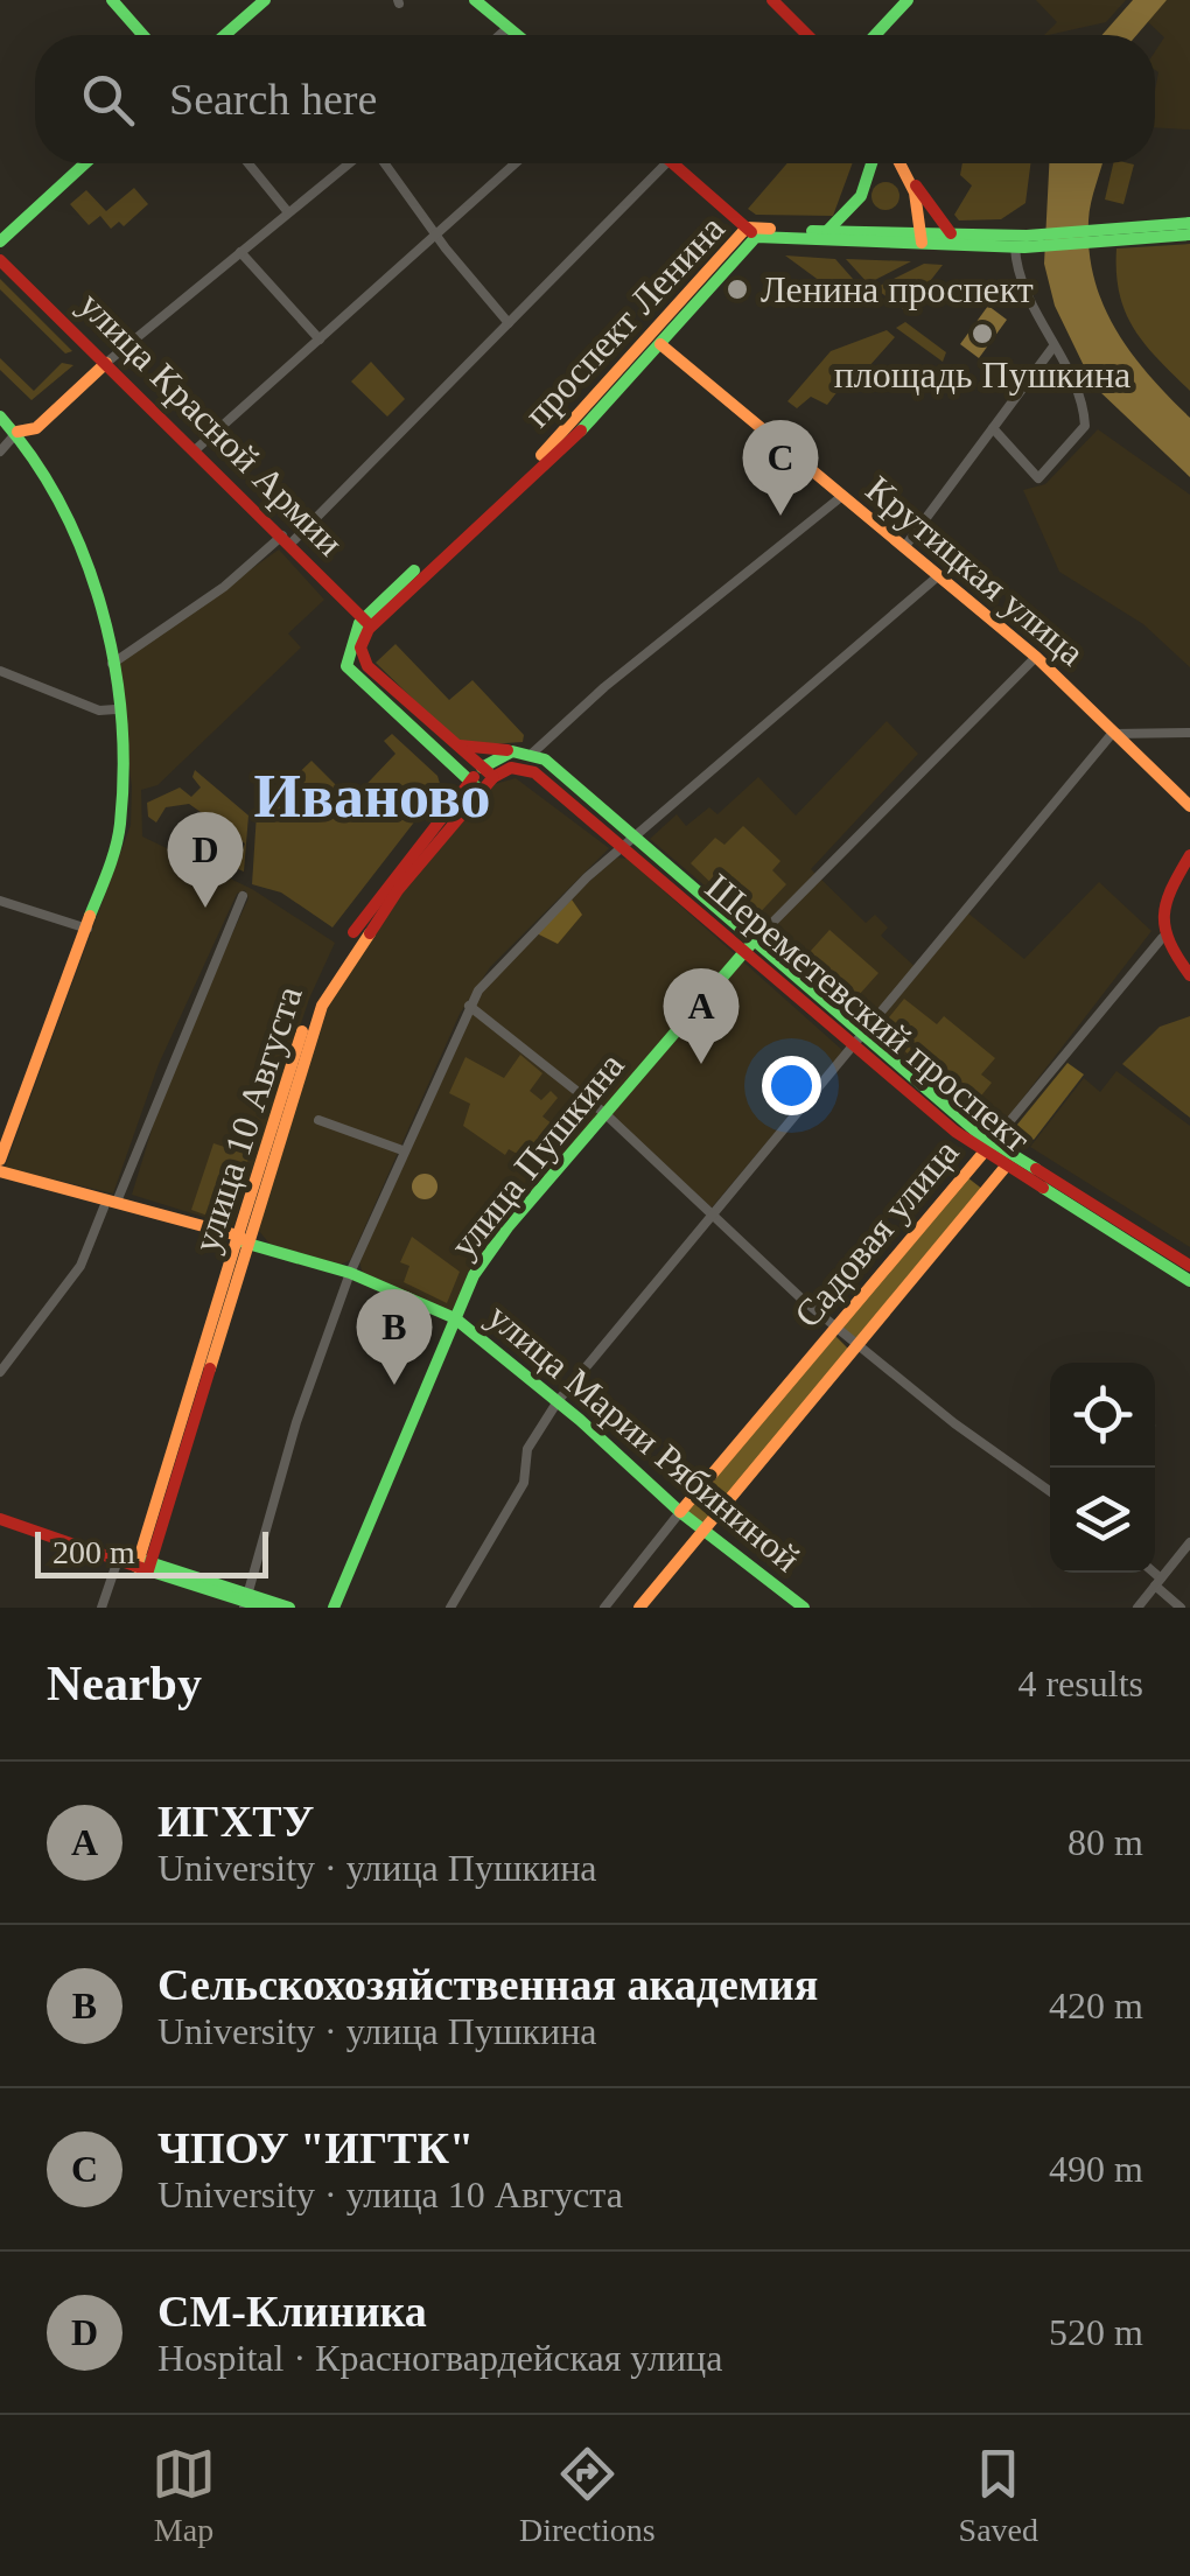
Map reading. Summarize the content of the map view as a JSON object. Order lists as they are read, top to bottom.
{
  "streets": {
    "main road": [
      "проспект Ленина",
      "улица Красной Армии",
      "Крутицкая улица",
      "Шереметевский проспект",
      "улица 10 Августа",
      "улица Пушкина",
      "Садовая улица",
      "улица Марии Рябининой"
    ]
  },
  "crossings": [
    ["проспект Ленина", "улица Красной Армии"],
    ["проспект Ленина", "Крутицкая улица"],
    ["Крутицкая улица", "улица Пушкина"],
    ["Шереметевский проспект", "улица 10 Августа"],
    ["Шереметевский проспект", "улица Пушкина"],
    ["Шереметевский проспект", "Садовая улица"],
    ["улица 10 Августа", "улица Марии Рябининой"],
    ["улица Пушкина", "улица Марии Рябининой"],
    ["Садовая улица", "улица Марии Рябининой"]
  ],
  "districts": ["Иваново"],
  "places": ["Ленина проспект", "площадь Пушкина"],
  "scale_bar": "200 m",
  "page": {
    "search": "Search here",
    "pins": [
      "C",
      "D",
      "A",
      "B"
    ],
    "scale": "200 m",
    "heading": ["Nearby", "4 results"],
    "list": [
      {
        "mark": "A",
        "name": "ИГХТУ",
        "note": "University · улица Пушкина",
        "value": "80 m"
      },
      {
        "mark": "B",
        "name": "Сельскохозяйственная академия",
        "note": "University · улица Пушкина",
        "value": "420 m"
      },
      {
        "mark": "C",
        "name": "ЧПОУ \"ИГТК\"",
        "note": "University · улица 10 Августа",
        "value": "490 m"
      },
      {
        "mark": "D",
        "name": "СМ-Клиника",
        "note": "Hospital · Красногвардейская улица",
        "value": "520 m"
      }
    ],
    "nav": ["Map", "Directions", "Saved"]
  }
}
